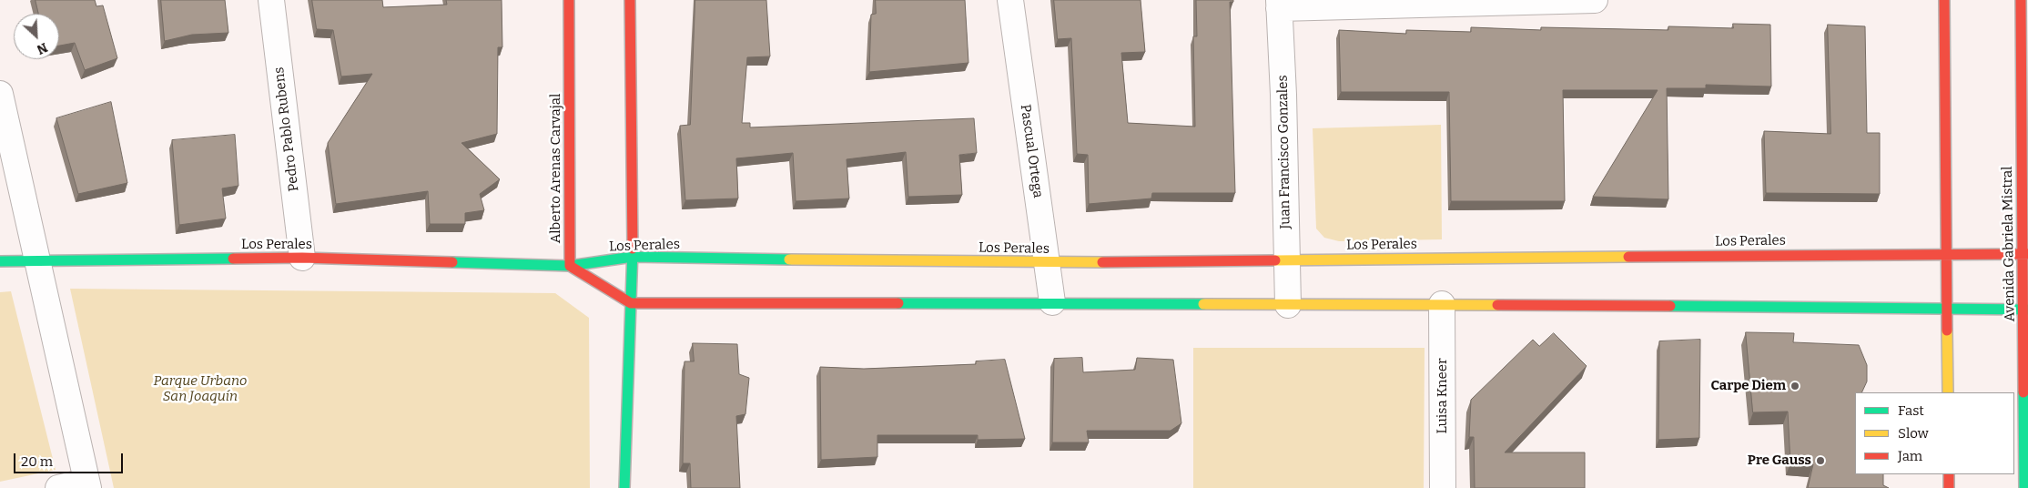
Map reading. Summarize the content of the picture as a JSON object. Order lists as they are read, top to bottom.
{
  "streets": {
    "main road": ["Alberto Arenas Carvajal", "Los Perales", "Avenida Gabriela Mistral"],
    "street": [
      "Pedro Pablo Rubens",
      "Pascual Ortega",
      "Juan Francisco Gonzales",
      "Luisa Kneer"
    ]
  },
  "crossings": [
    ["Pedro Pablo Rubens", "Los Perales"],
    ["Pascual Ortega", "Los Perales"],
    ["Juan Francisco Gonzales", "Los Perales"],
    ["Alberto Arenas Carvajal", "Los Perales"],
    ["Los Perales", "Avenida Gabriela Mistral"]
  ],
  "parks": ["Parque Urbano San Joaquín"],
  "places": ["Carpe Diem", "Pre Gauss"],
  "legend": ["Fast", "Slow", "Jam"],
  "scale_bar": "20 m",
  "north": "bottom right"
}
